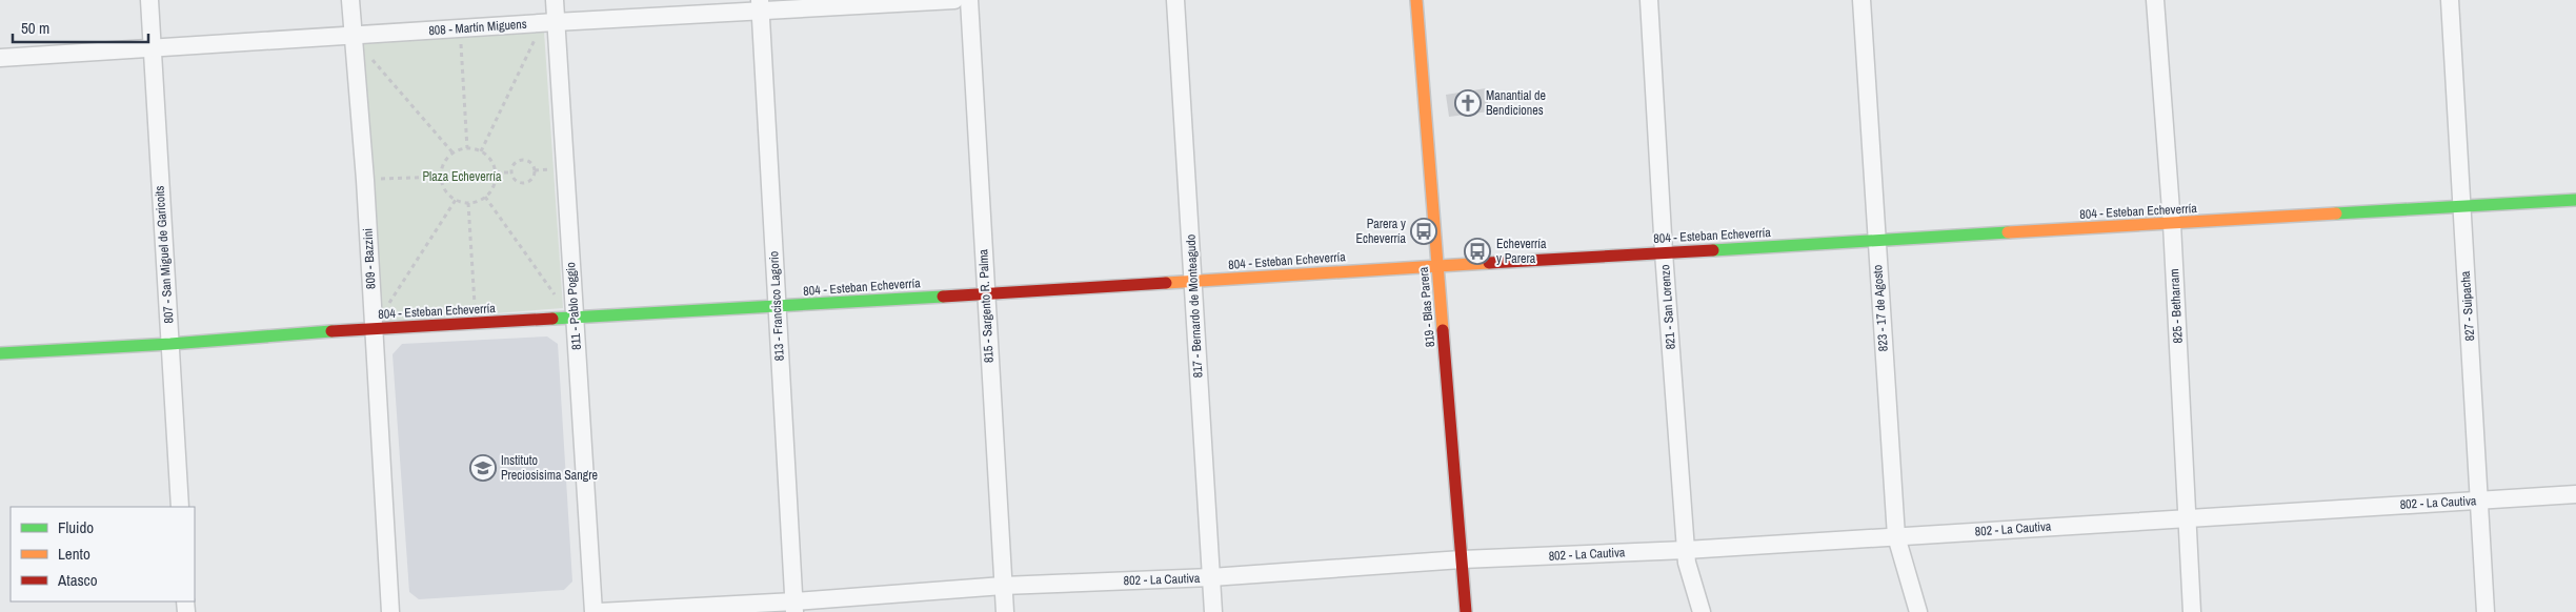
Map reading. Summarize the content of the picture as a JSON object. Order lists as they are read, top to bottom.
{
  "streets": {
    "street": [
      "808 - Martín Miguens",
      "804 - Esteban Echeverría",
      "807 - San Miguel de Garicoits",
      "809 - Bazzini",
      "811 - Pablo Poggio",
      "813 - Francisco Lagorio",
      "815 - Sargento R. Palma",
      "817 - Bernardo de Monteagudo",
      "825 - Betharram",
      "827 - Suipacha",
      "819 - Blas Parera",
      "821 - San Lorenzo",
      "823 - 17 de Agosto",
      "802 - La Cautiva"
    ]
  },
  "crossings": [
    ["808 - Martín Miguens", "807 - San Miguel de Garicoits"],
    ["808 - Martín Miguens", "809 - Bazzini"],
    ["808 - Martín Miguens", "811 - Pablo Poggio"],
    ["808 - Martín Miguens", "813 - Francisco Lagorio"],
    ["804 - Esteban Echeverría", "807 - San Miguel de Garicoits"],
    ["804 - Esteban Echeverría", "809 - Bazzini"],
    ["804 - Esteban Echeverría", "811 - Pablo Poggio"],
    ["804 - Esteban Echeverría", "813 - Francisco Lagorio"],
    ["804 - Esteban Echeverría", "815 - Sargento R. Palma"],
    ["804 - Esteban Echeverría", "817 - Bernardo de Monteagudo"],
    ["804 - Esteban Echeverría", "825 - Betharram"],
    ["804 - Esteban Echeverría", "827 - Suipacha"],
    ["804 - Esteban Echeverría", "819 - Blas Parera"],
    ["804 - Esteban Echeverría", "821 - San Lorenzo"],
    ["804 - Esteban Echeverría", "823 - 17 de Agosto"],
    ["813 - Francisco Lagorio", "802 - La Cautiva"],
    ["815 - Sargento R. Palma", "802 - La Cautiva"],
    ["817 - Bernardo de Monteagudo", "802 - La Cautiva"],
    ["825 - Betharram", "802 - La Cautiva"],
    ["827 - Suipacha", "802 - La Cautiva"],
    ["819 - Blas Parera", "802 - La Cautiva"],
    ["821 - San Lorenzo", "802 - La Cautiva"],
    ["823 - 17 de Agosto", "802 - La Cautiva"]
  ],
  "parks": ["Plaza Echeverría"],
  "places": {
    "church": ["Manantial de Bendiciones"],
    "bus stop": ["Parera y Echeverría", "Echeverría y Parera"],
    "school or university": ["Instituto Preciosisima Sangre"]
  },
  "legend": ["Fluido", "Lento", "Atasco"],
  "scale_bar": "50 m"
}
